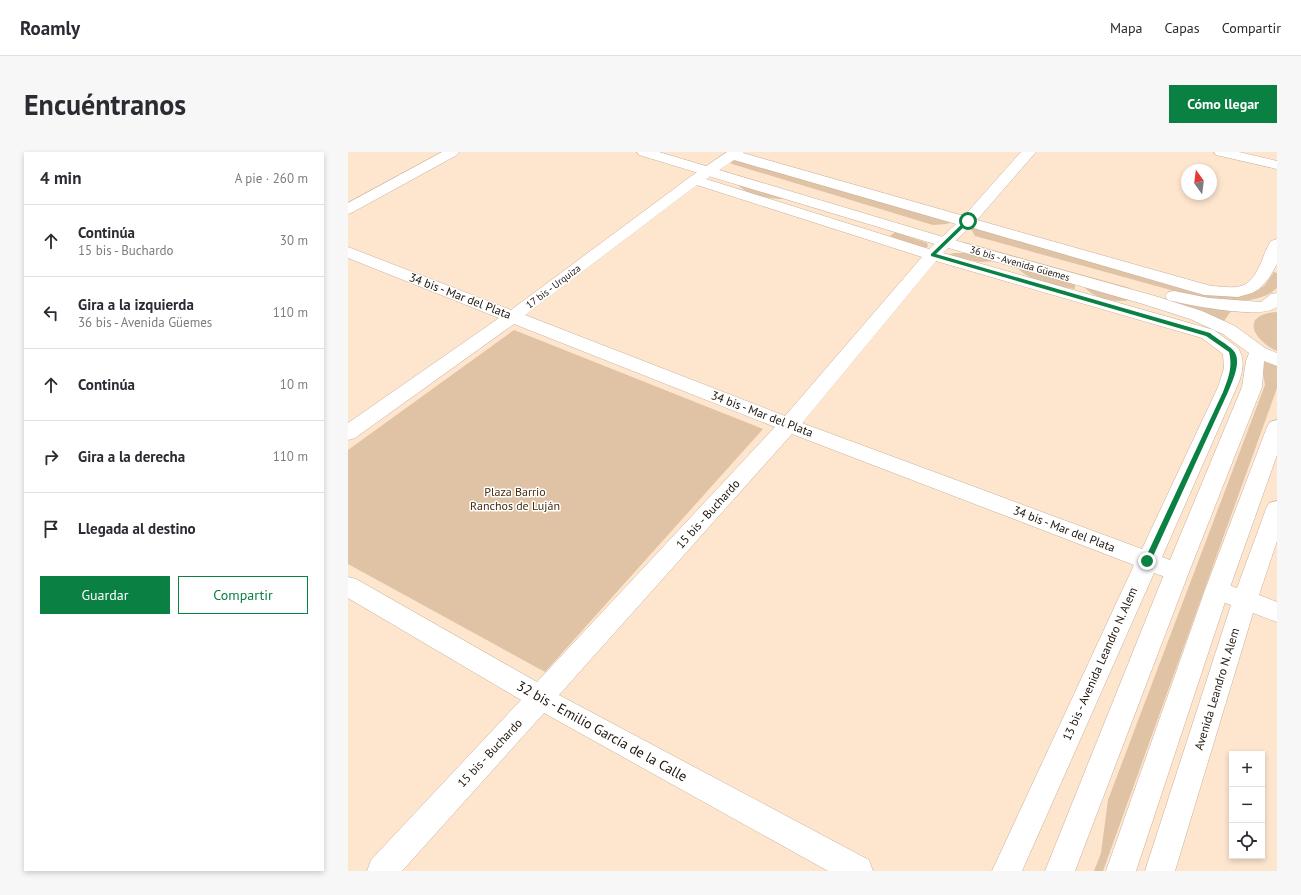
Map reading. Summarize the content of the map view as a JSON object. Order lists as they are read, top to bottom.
{
  "streets": {
    "street": [
      "36 bis - Avenida Güemes",
      "17 bis - Urquiza",
      "34 bis - Mar del Plata",
      "15 bis - Buchardo",
      "13 bis - Avenida Leandro N. Alem",
      "Avenida Leandro N. Alem",
      "32 bis - Emilio García de la Calle"
    ]
  },
  "crossings": [
    ["36 bis - Avenida Güemes", "17 bis - Urquiza"],
    ["36 bis - Avenida Güemes", "15 bis - Buchardo"],
    ["36 bis - Avenida Güemes", "13 bis - Avenida Leandro N. Alem"],
    ["17 bis - Urquiza", "34 bis - Mar del Plata"],
    ["34 bis - Mar del Plata", "15 bis - Buchardo"],
    ["34 bis - Mar del Plata", "13 bis - Avenida Leandro N. Alem"],
    ["15 bis - Buchardo", "32 bis - Emilio García de la Calle"]
  ],
  "parks": ["Plaza Barrio Ranchos de Luján"],
  "north": "top",
  "page": {
    "header": "Roamly",
    "nav": ["Mapa", "Capas", "Compartir"],
    "buttons": [
      "Cómo llegar",
      ["Guardar", "Compartir"]
    ],
    "title": "Encuéntranos",
    "heading": ["4 min", "A pie · 260 m"],
    "list": [
      ["Continúa", "15 bis - Buchardo", "30 m"],
      ["Gira a la izquierda", "36 bis - Avenida Güemes", "110 m"],
      ["Continúa", "10 m"],
      ["Gira a la derecha", "110 m"],
      "Llegada al destino"
    ],
    "map_buttons": ["+", "−"]
  }
}
